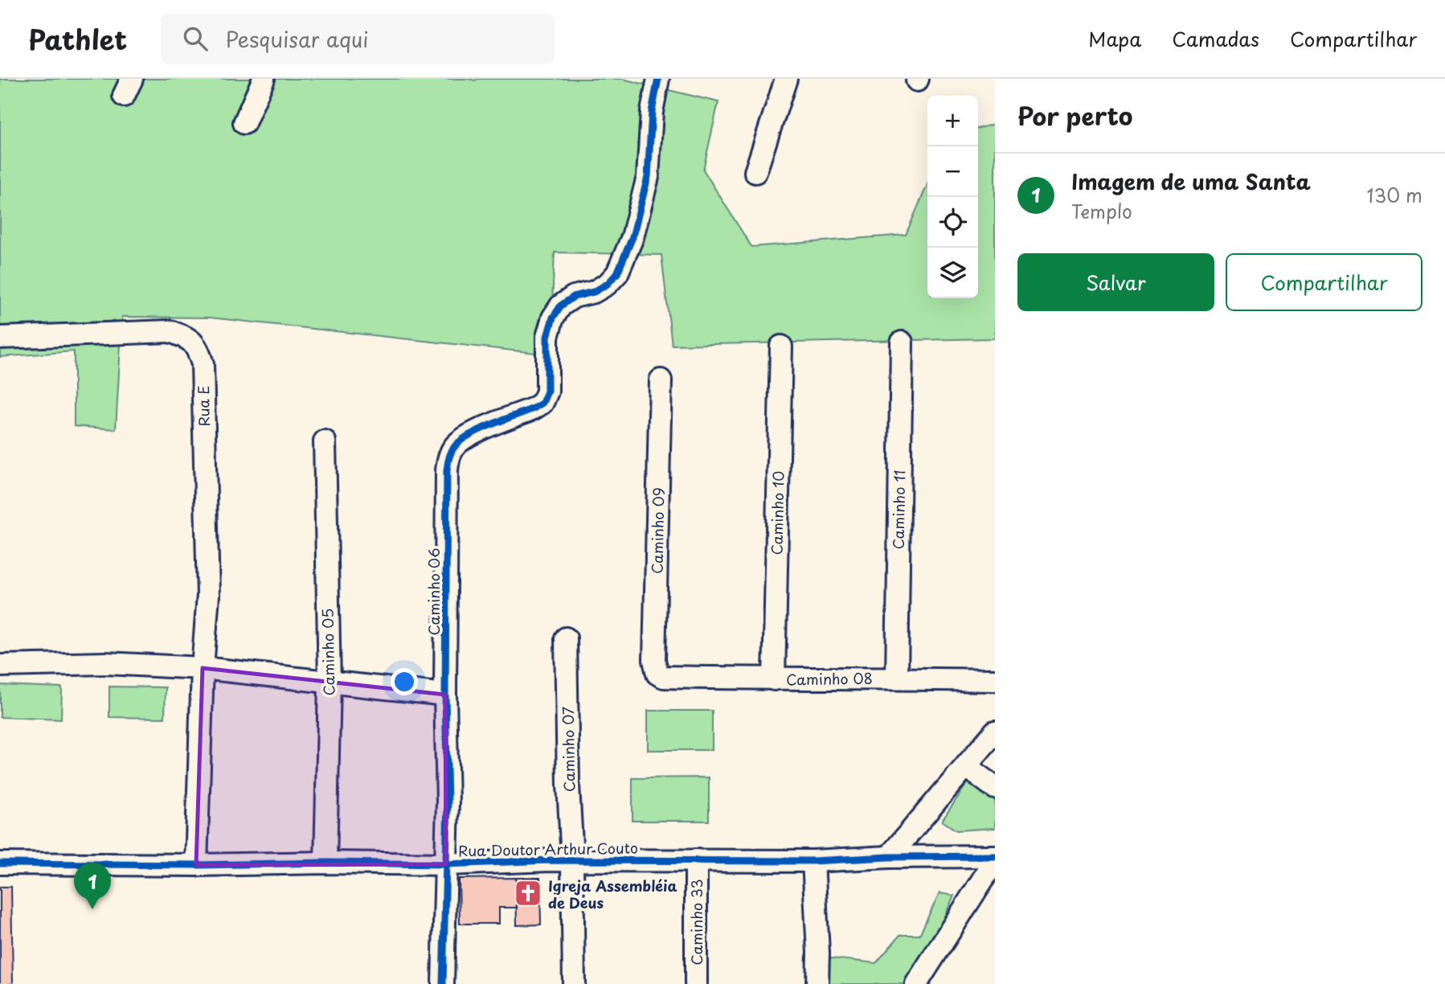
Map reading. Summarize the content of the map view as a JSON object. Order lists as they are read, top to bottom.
{
  "streets": {
    "street": [
      "Rua E",
      "Caminho 11",
      "Caminho 10",
      "Caminho 09",
      "Caminho 06",
      "Caminho 05",
      "Caminho 08",
      "Caminho 07",
      "Rua Doutor Arthur Couto",
      "Caminho 33"
    ]
  },
  "crossings": [
    ["Rua E", "Rua Doutor Arthur Couto"],
    ["Caminho 11", "Caminho 08"],
    ["Caminho 10", "Caminho 08"],
    ["Caminho 09", "Caminho 08"],
    ["Caminho 06", "Rua Doutor Arthur Couto"],
    ["Caminho 05", "Rua Doutor Arthur Couto"],
    ["Caminho 07", "Rua Doutor Arthur Couto"],
    ["Rua Doutor Arthur Couto", "Caminho 33"]
  ],
  "places": {
    "church": ["Igreja Assembléia de Deus"]
  },
  "page": {
    "header": "Pathlet",
    "search": "Pesquisar aqui",
    "nav": ["Mapa", "Camadas", "Compartilhar"],
    "heading": "Por perto",
    "map_buttons": ["+", "−"],
    "list": [
      {
        "mark": "1",
        "name": "Imagem de uma Santa",
        "note": "Templo",
        "value": "130 m"
      }
    ],
    "buttons": ["Salvar", "Compartilhar"],
    "pins": "1"
  }
}
